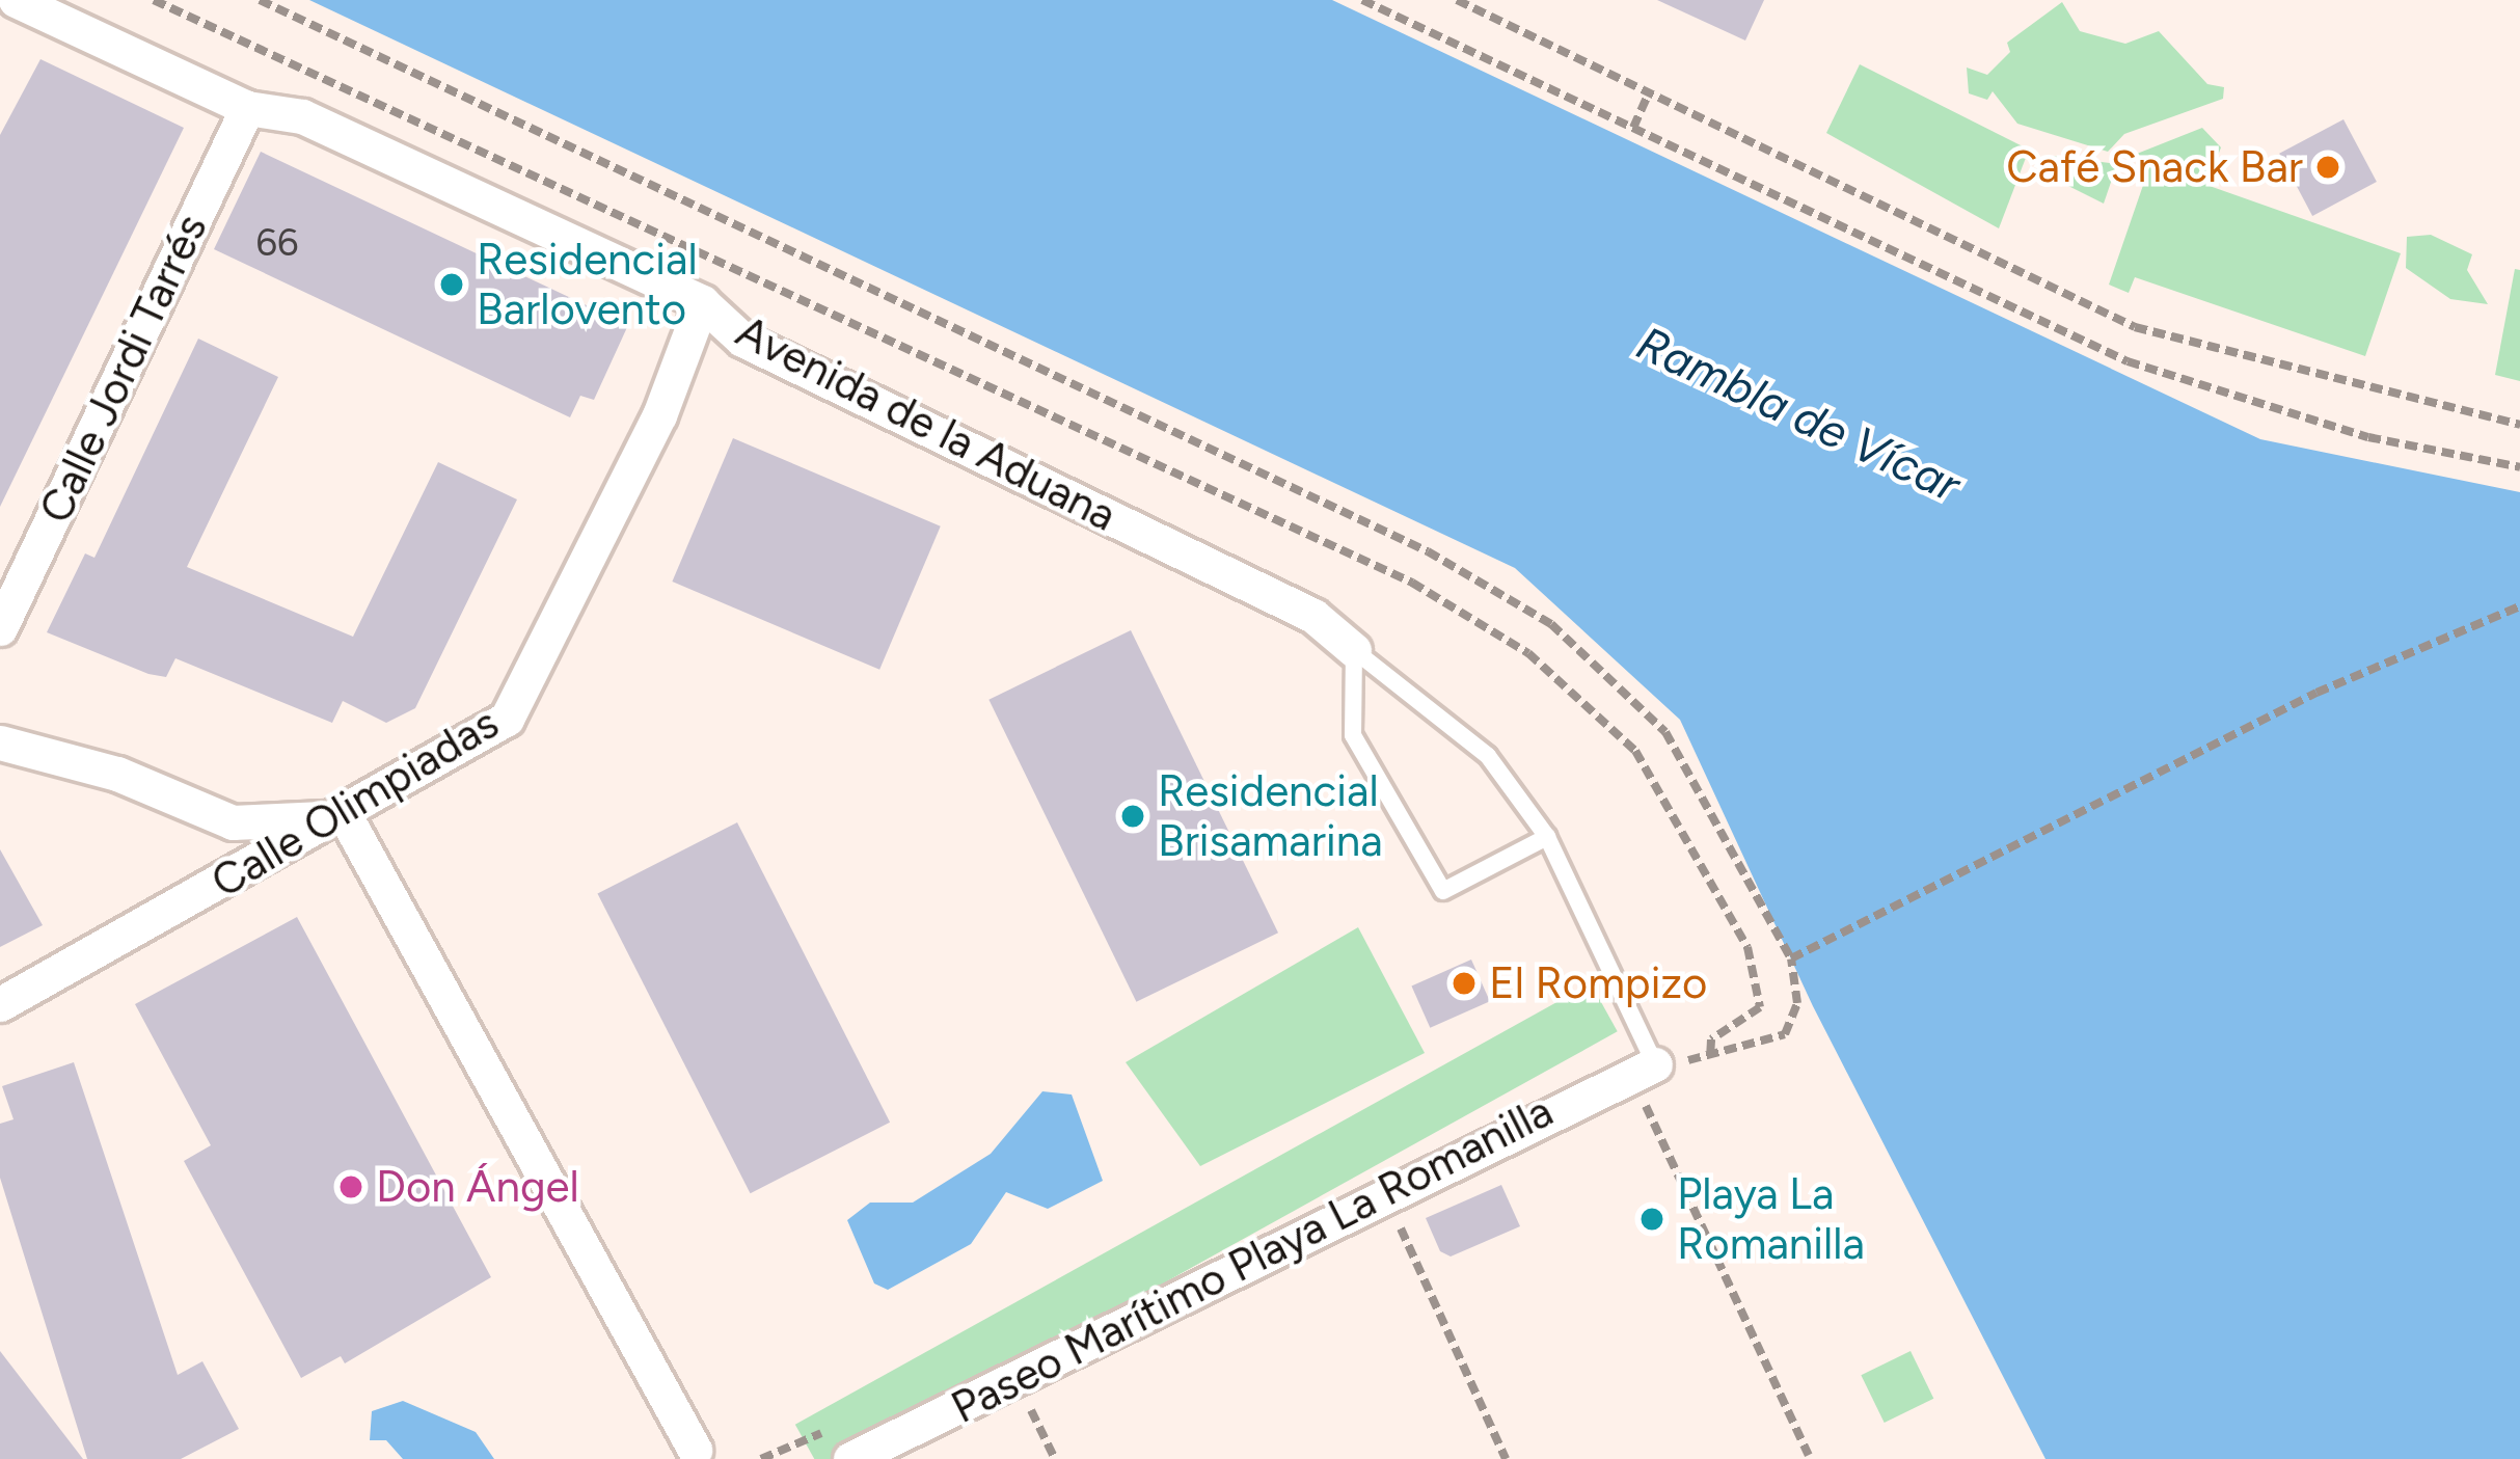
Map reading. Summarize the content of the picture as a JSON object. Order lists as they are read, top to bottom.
{
  "streets": {
    "street": [
      "Calle Jordi Tarrés",
      "Avenida de la Aduana",
      "Calle Olimpiadas",
      "Paseo Marítimo Playa La Romanilla"
    ]
  },
  "crossings": [
    ["Calle Jordi Tarrés", "Avenida de la Aduana"],
    ["Avenida de la Aduana", "Calle Olimpiadas"]
  ],
  "water": ["Rambla de Vícar"],
  "places": [
    "Café Snack Bar",
    "Residencial Barlovento",
    "Residencial Brisamarina",
    "El Rompizo",
    "Don Ángel",
    "Playa La Romanilla"
  ],
  "house_numbers": ["66"]
}
